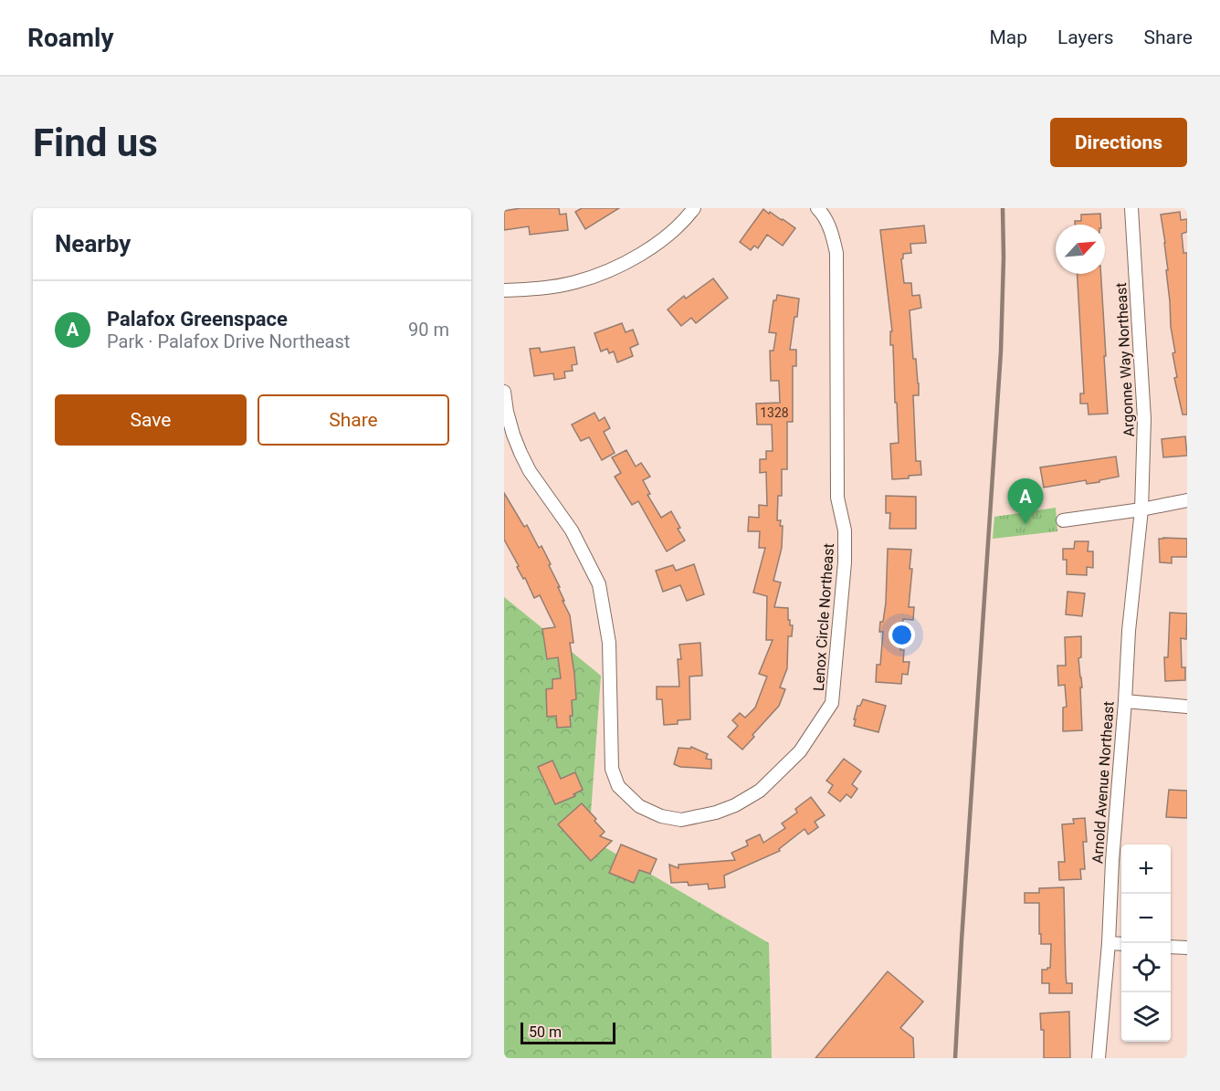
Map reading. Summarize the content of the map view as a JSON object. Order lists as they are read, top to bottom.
{
  "streets": {
    "street": ["Argonne Way Northeast", "Lenox Circle Northeast", "Arnold Avenue Northeast"]
  },
  "crossings": [
    ["Argonne Way Northeast", "Arnold Avenue Northeast"]
  ],
  "house_numbers": ["1328"],
  "scale_bar": "50 m",
  "north": "top right",
  "page": {
    "header": "Roamly",
    "nav": ["Map", "Layers", "Share"],
    "buttons": [
      "Directions",
      ["Save", "Share"]
    ],
    "title": "Find us",
    "heading": "Nearby",
    "list": [
      {
        "mark": "A",
        "name": "Palafox Greenspace",
        "note": "Park · Palafox Drive Northeast",
        "value": "90 m"
      }
    ],
    "pins": "A",
    "map_buttons": ["+", "−"],
    "scale": "50 m"
  }
}
